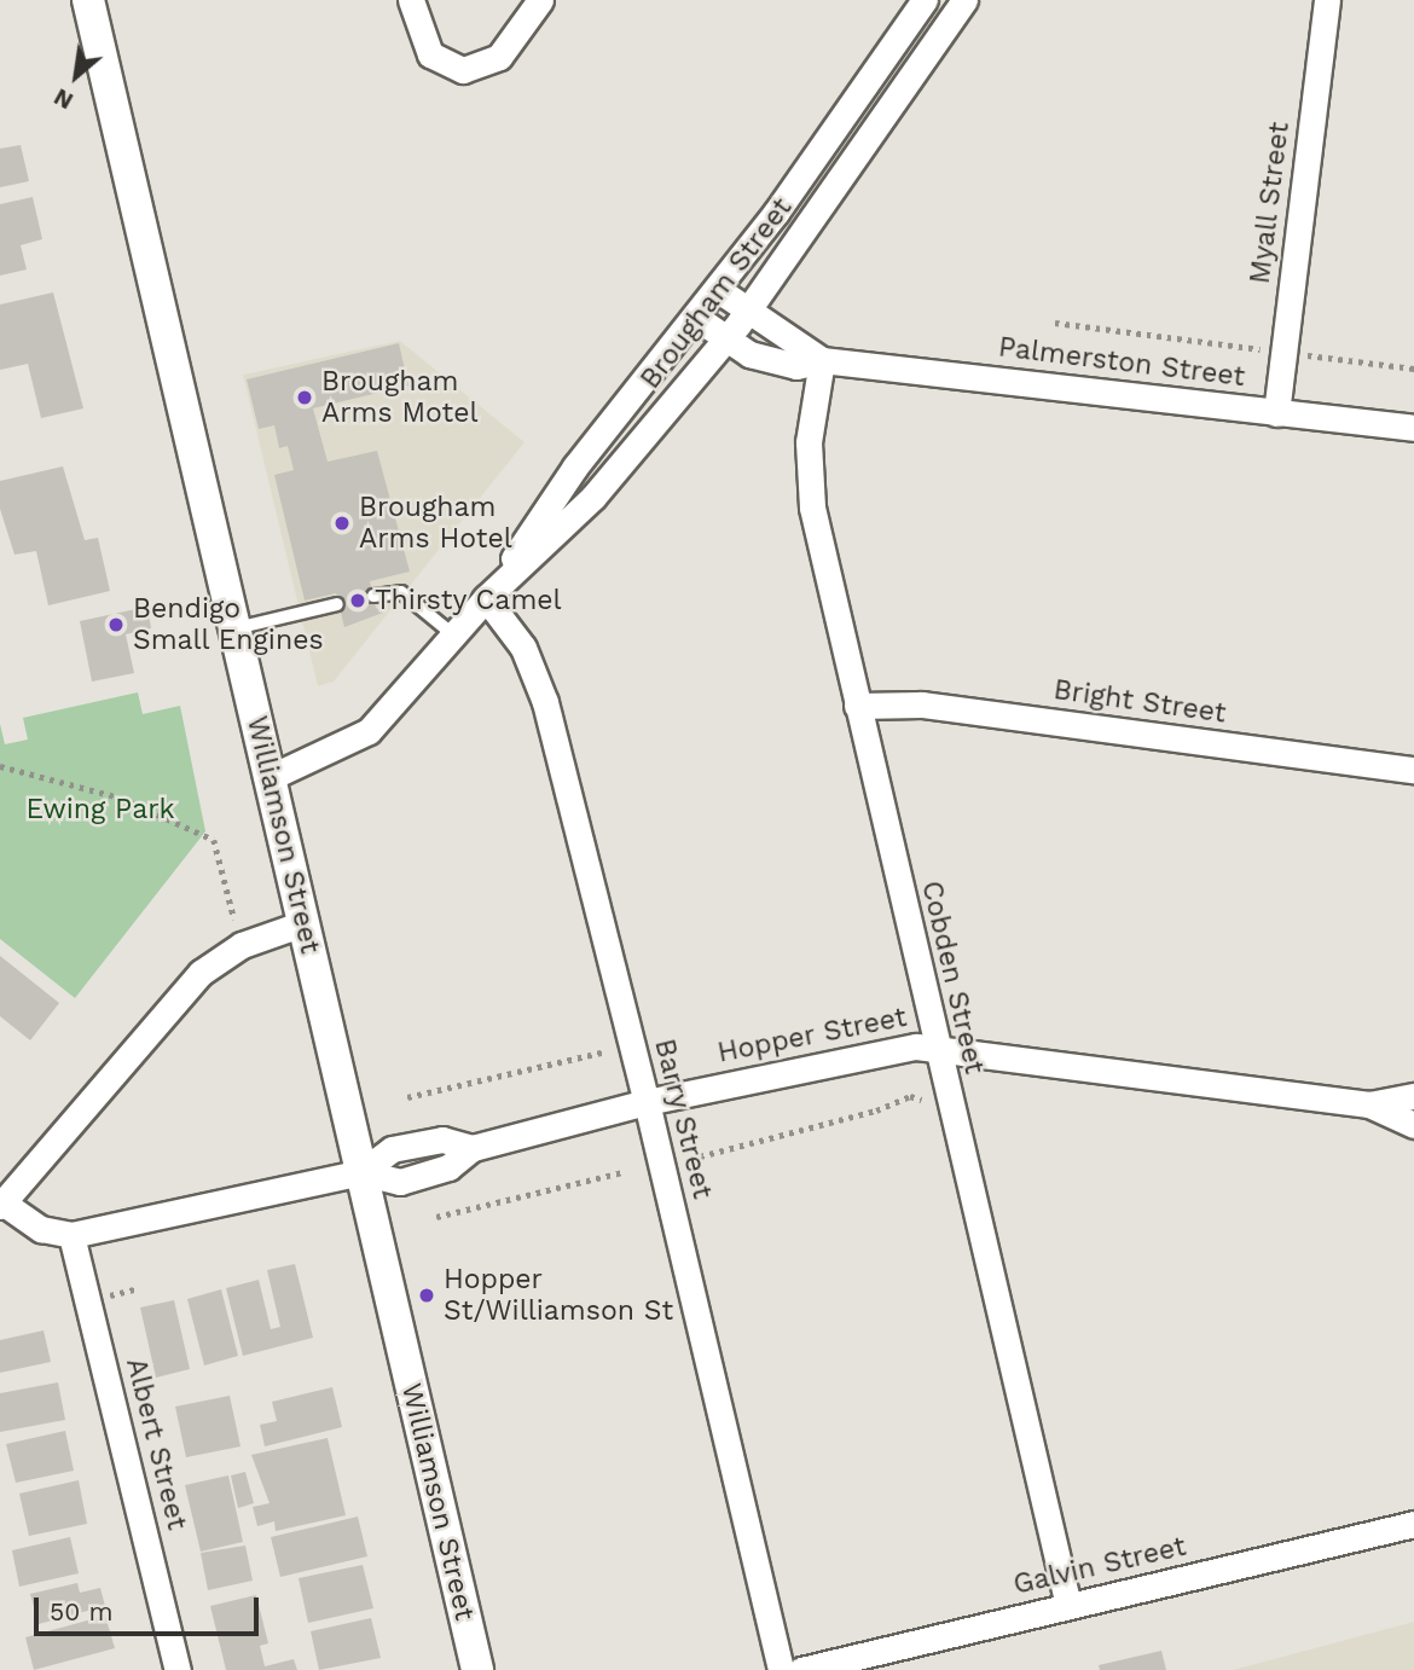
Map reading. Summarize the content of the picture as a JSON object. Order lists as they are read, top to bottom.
{
  "streets": {
    "street": [
      "Myall Street",
      "Brougham Street",
      "Palmerston Street",
      "Bright Street",
      "Williamson Street",
      "Cobden Street",
      "Hopper Street",
      "Barry Street",
      "Albert Street",
      "Galvin Street"
    ]
  },
  "crossings": [
    ["Myall Street", "Palmerston Street"],
    ["Brougham Street", "Palmerston Street"],
    ["Brougham Street", "Williamson Street"],
    ["Brougham Street", "Barry Street"],
    ["Palmerston Street", "Cobden Street"],
    ["Bright Street", "Cobden Street"],
    ["Williamson Street", "Hopper Street"],
    ["Cobden Street", "Hopper Street"],
    ["Cobden Street", "Galvin Street"],
    ["Hopper Street", "Barry Street"],
    ["Hopper Street", "Albert Street"]
  ],
  "parks": ["Ewing Park"],
  "places": [
    "Brougham Arms Motel",
    "Brougham Arms Hotel",
    "Thirsty Camel",
    "Bendigo Small Engines",
    "Hopper St/Williamson St"
  ],
  "scale_bar": "50 m",
  "north": "bottom left"
}
